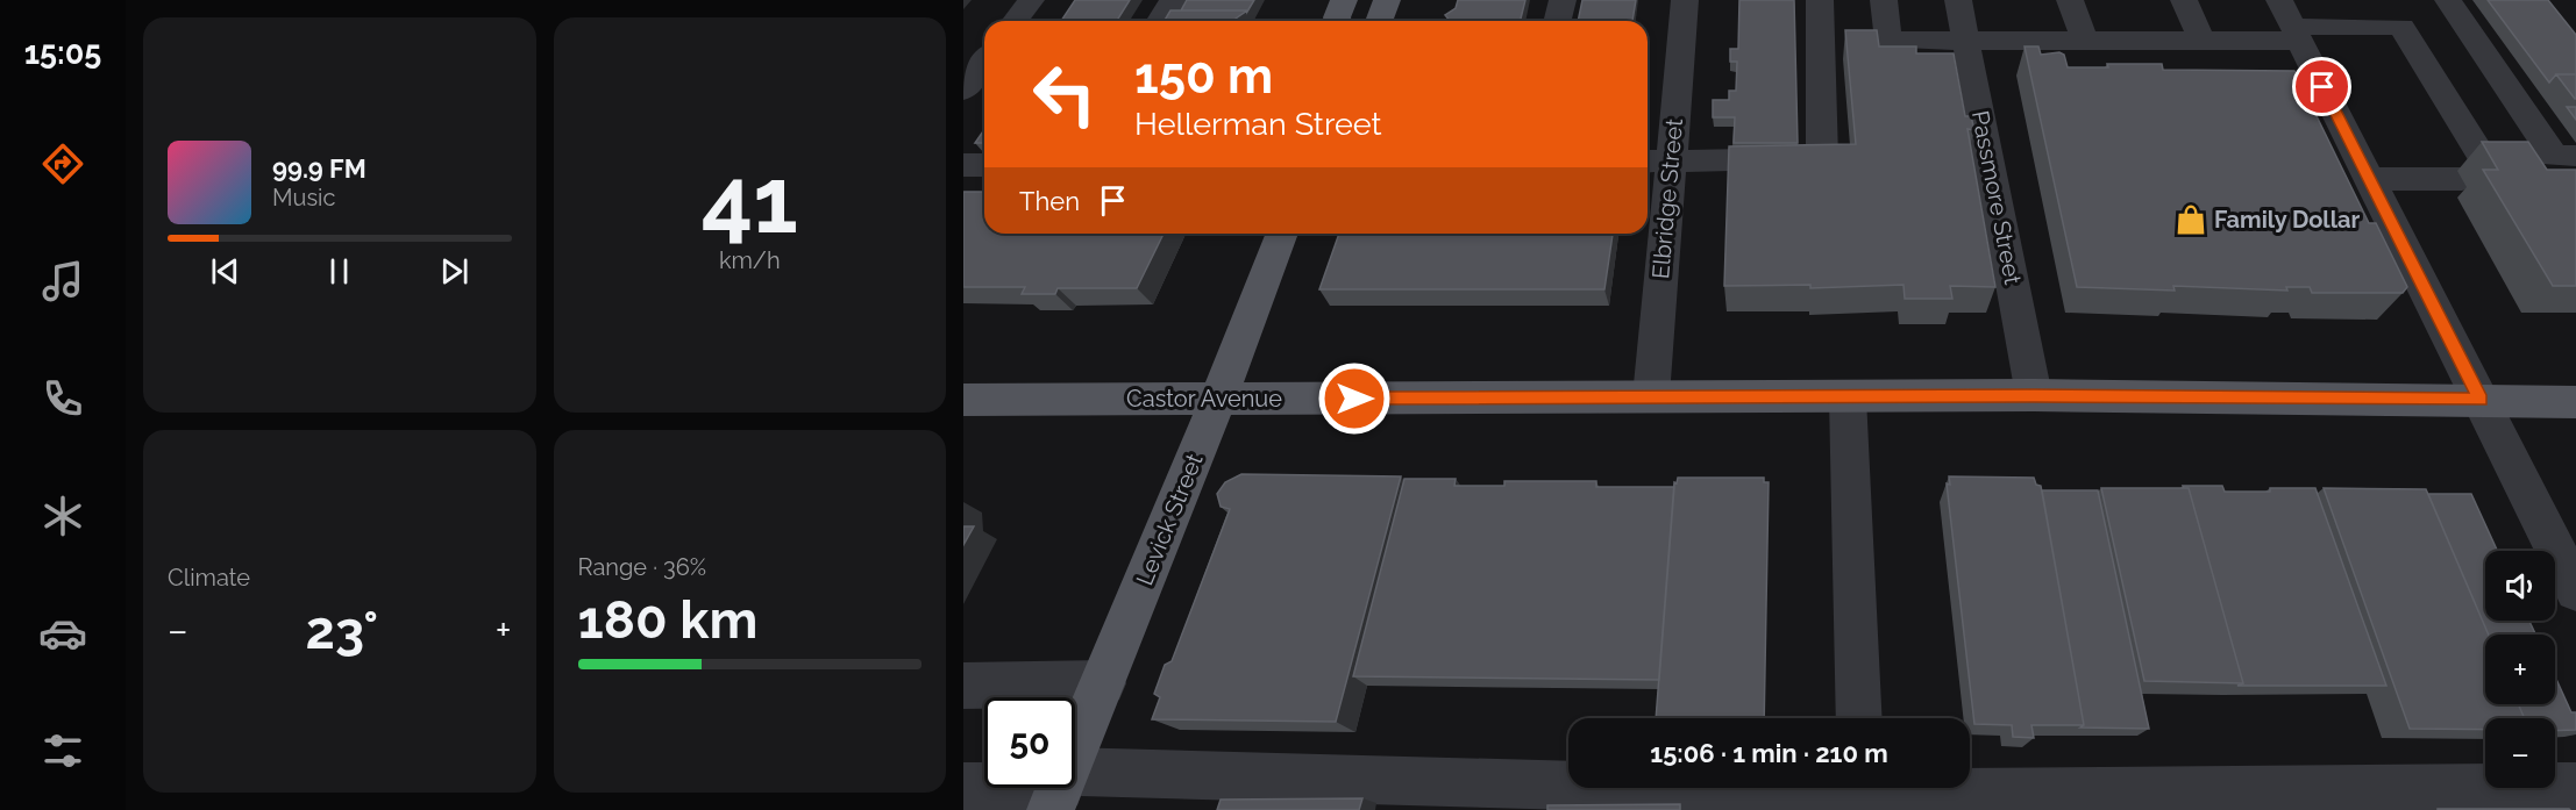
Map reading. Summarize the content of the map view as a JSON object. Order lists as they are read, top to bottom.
{
  "streets": {
    "main road": ["Castor Avenue", "Levick Street"],
    "street": ["Passmore Street", "Elbridge Street"]
  },
  "crossings": [
    ["Passmore Street", "Castor Avenue"],
    ["Elbridge Street", "Castor Avenue"],
    ["Castor Avenue", "Levick Street"]
  ],
  "places": {
    "shop": ["Family Dollar"]
  },
  "page": {
    "tabs": "15:05",
    "tile": [
      ["41", "km/h"],
      "Climate",
      ["Range · 36%", "180 km"]
    ],
    "turn": ["150 m", "Hellerman Street"],
    "song": ["99.9 FM", "Music"],
    "then": "Then",
    "map_buttons": ["+", "−"],
    "heat": ["−", "23°", "+"],
    "limit": "50",
    "trip": "15:06 · 1 min · 210 m"
  }
}
